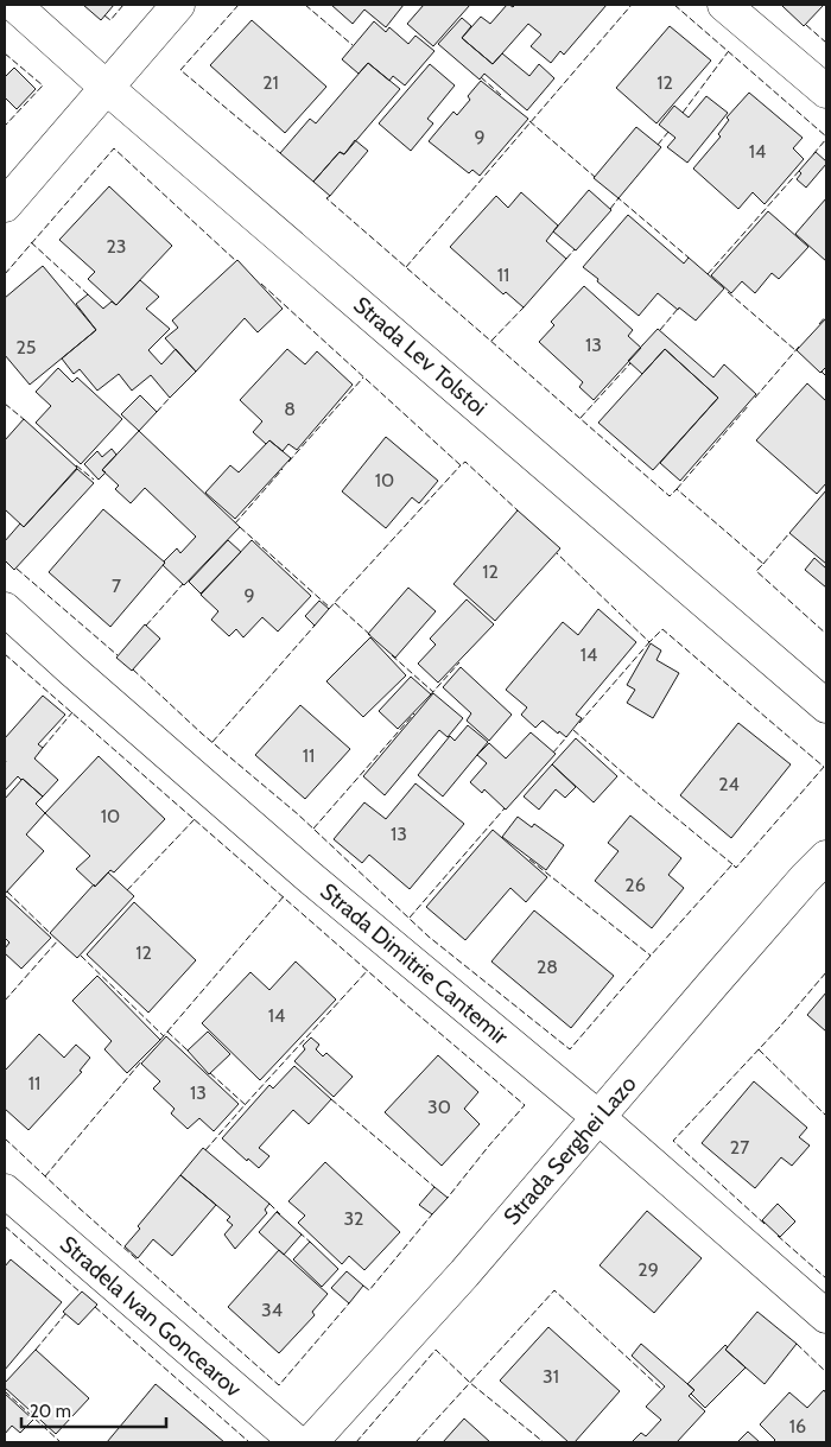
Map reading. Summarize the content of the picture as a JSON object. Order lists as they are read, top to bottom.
{
  "streets": {
    "street": [
      "Strada Lev Tolstoi",
      "Strada Dimitrie Cantemir",
      "Strada Serghei Lazo",
      "Stradela Ivan Goncearov"
    ]
  },
  "crossings": [
    ["Strada Dimitrie Cantemir", "Strada Serghei Lazo"]
  ],
  "house_numbers": [
    "21",
    "12",
    "9",
    "14",
    "23",
    "11",
    "13",
    "25",
    "8",
    "10",
    "12",
    "7",
    "9",
    "14",
    "11",
    "24",
    "10",
    "13",
    "26",
    "12",
    "28",
    "14",
    "11",
    "13",
    "30",
    "27",
    "32",
    "29",
    "34",
    "31",
    "16"
  ],
  "scale_bar": "20 m"
}
